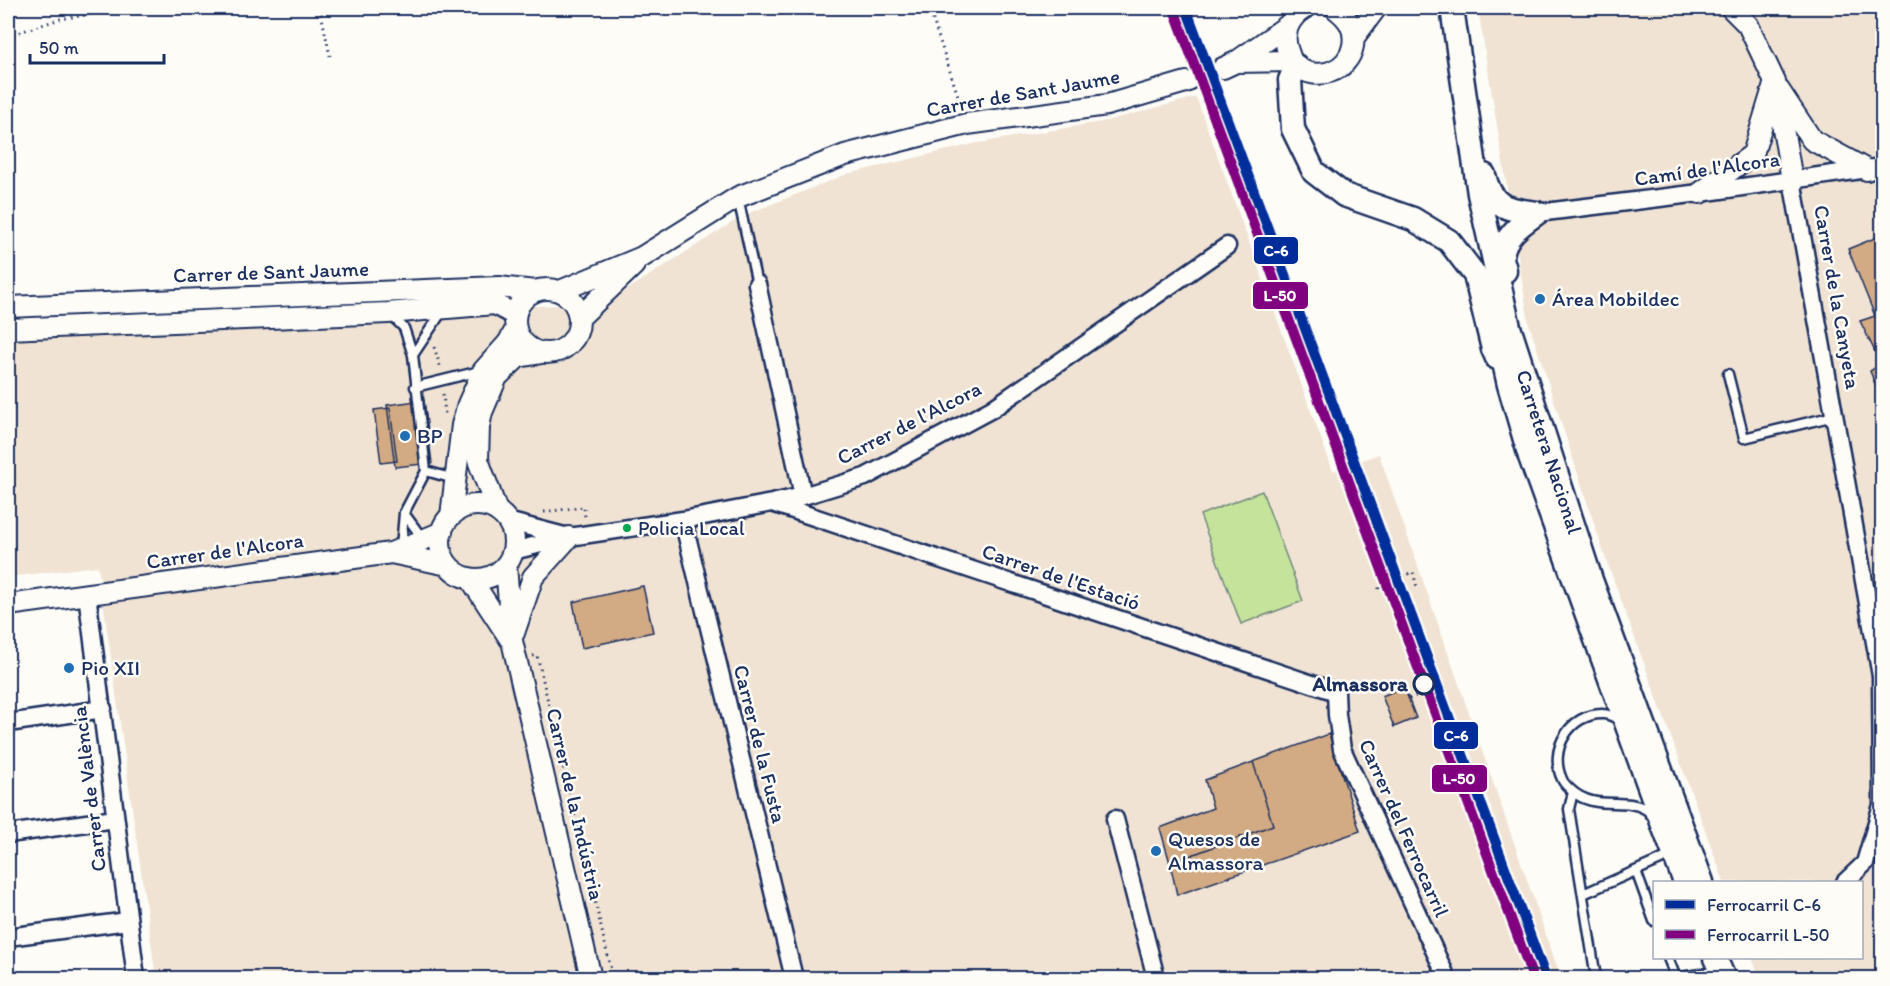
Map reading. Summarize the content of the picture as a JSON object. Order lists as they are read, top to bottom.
{
  "streets": {
    "main road": ["Carretera Nacional"],
    "street": [
      "Carrer de Sant Jaume",
      "Camí de l'Alcora",
      "Carrer de la Canyeta",
      "Carrer de l'Alcora",
      "Carrer de l'Estació",
      "Carrer de la Fusta",
      "Carrer de València",
      "Carrer de la Indústria",
      "Carrer del Ferrocarril"
    ]
  },
  "crossings": [
    ["Camí de l'Alcora", "Carrer de la Canyeta"],
    ["Carrer de l'Alcora", "Carrer de l'Estació"],
    ["Carrer de l'Alcora", "Carrer de la Fusta"],
    ["Carrer de l'Alcora", "Carrer de València"],
    ["Carrer de l'Alcora", "Carrer de la Indústria"],
    ["Carrer de l'Estació", "Carrer del Ferrocarril"]
  ],
  "places": [
    "Área Mobildec",
    "BP",
    "Policia Local",
    "Pio XII",
    "Almassora",
    "Quesos de Almassora"
  ],
  "lines": ["rail line C-6", "rail line L-50"],
  "legend": ["Ferrocarril C-6", "Ferrocarril L-50"],
  "scale_bar": "50 m"
}
